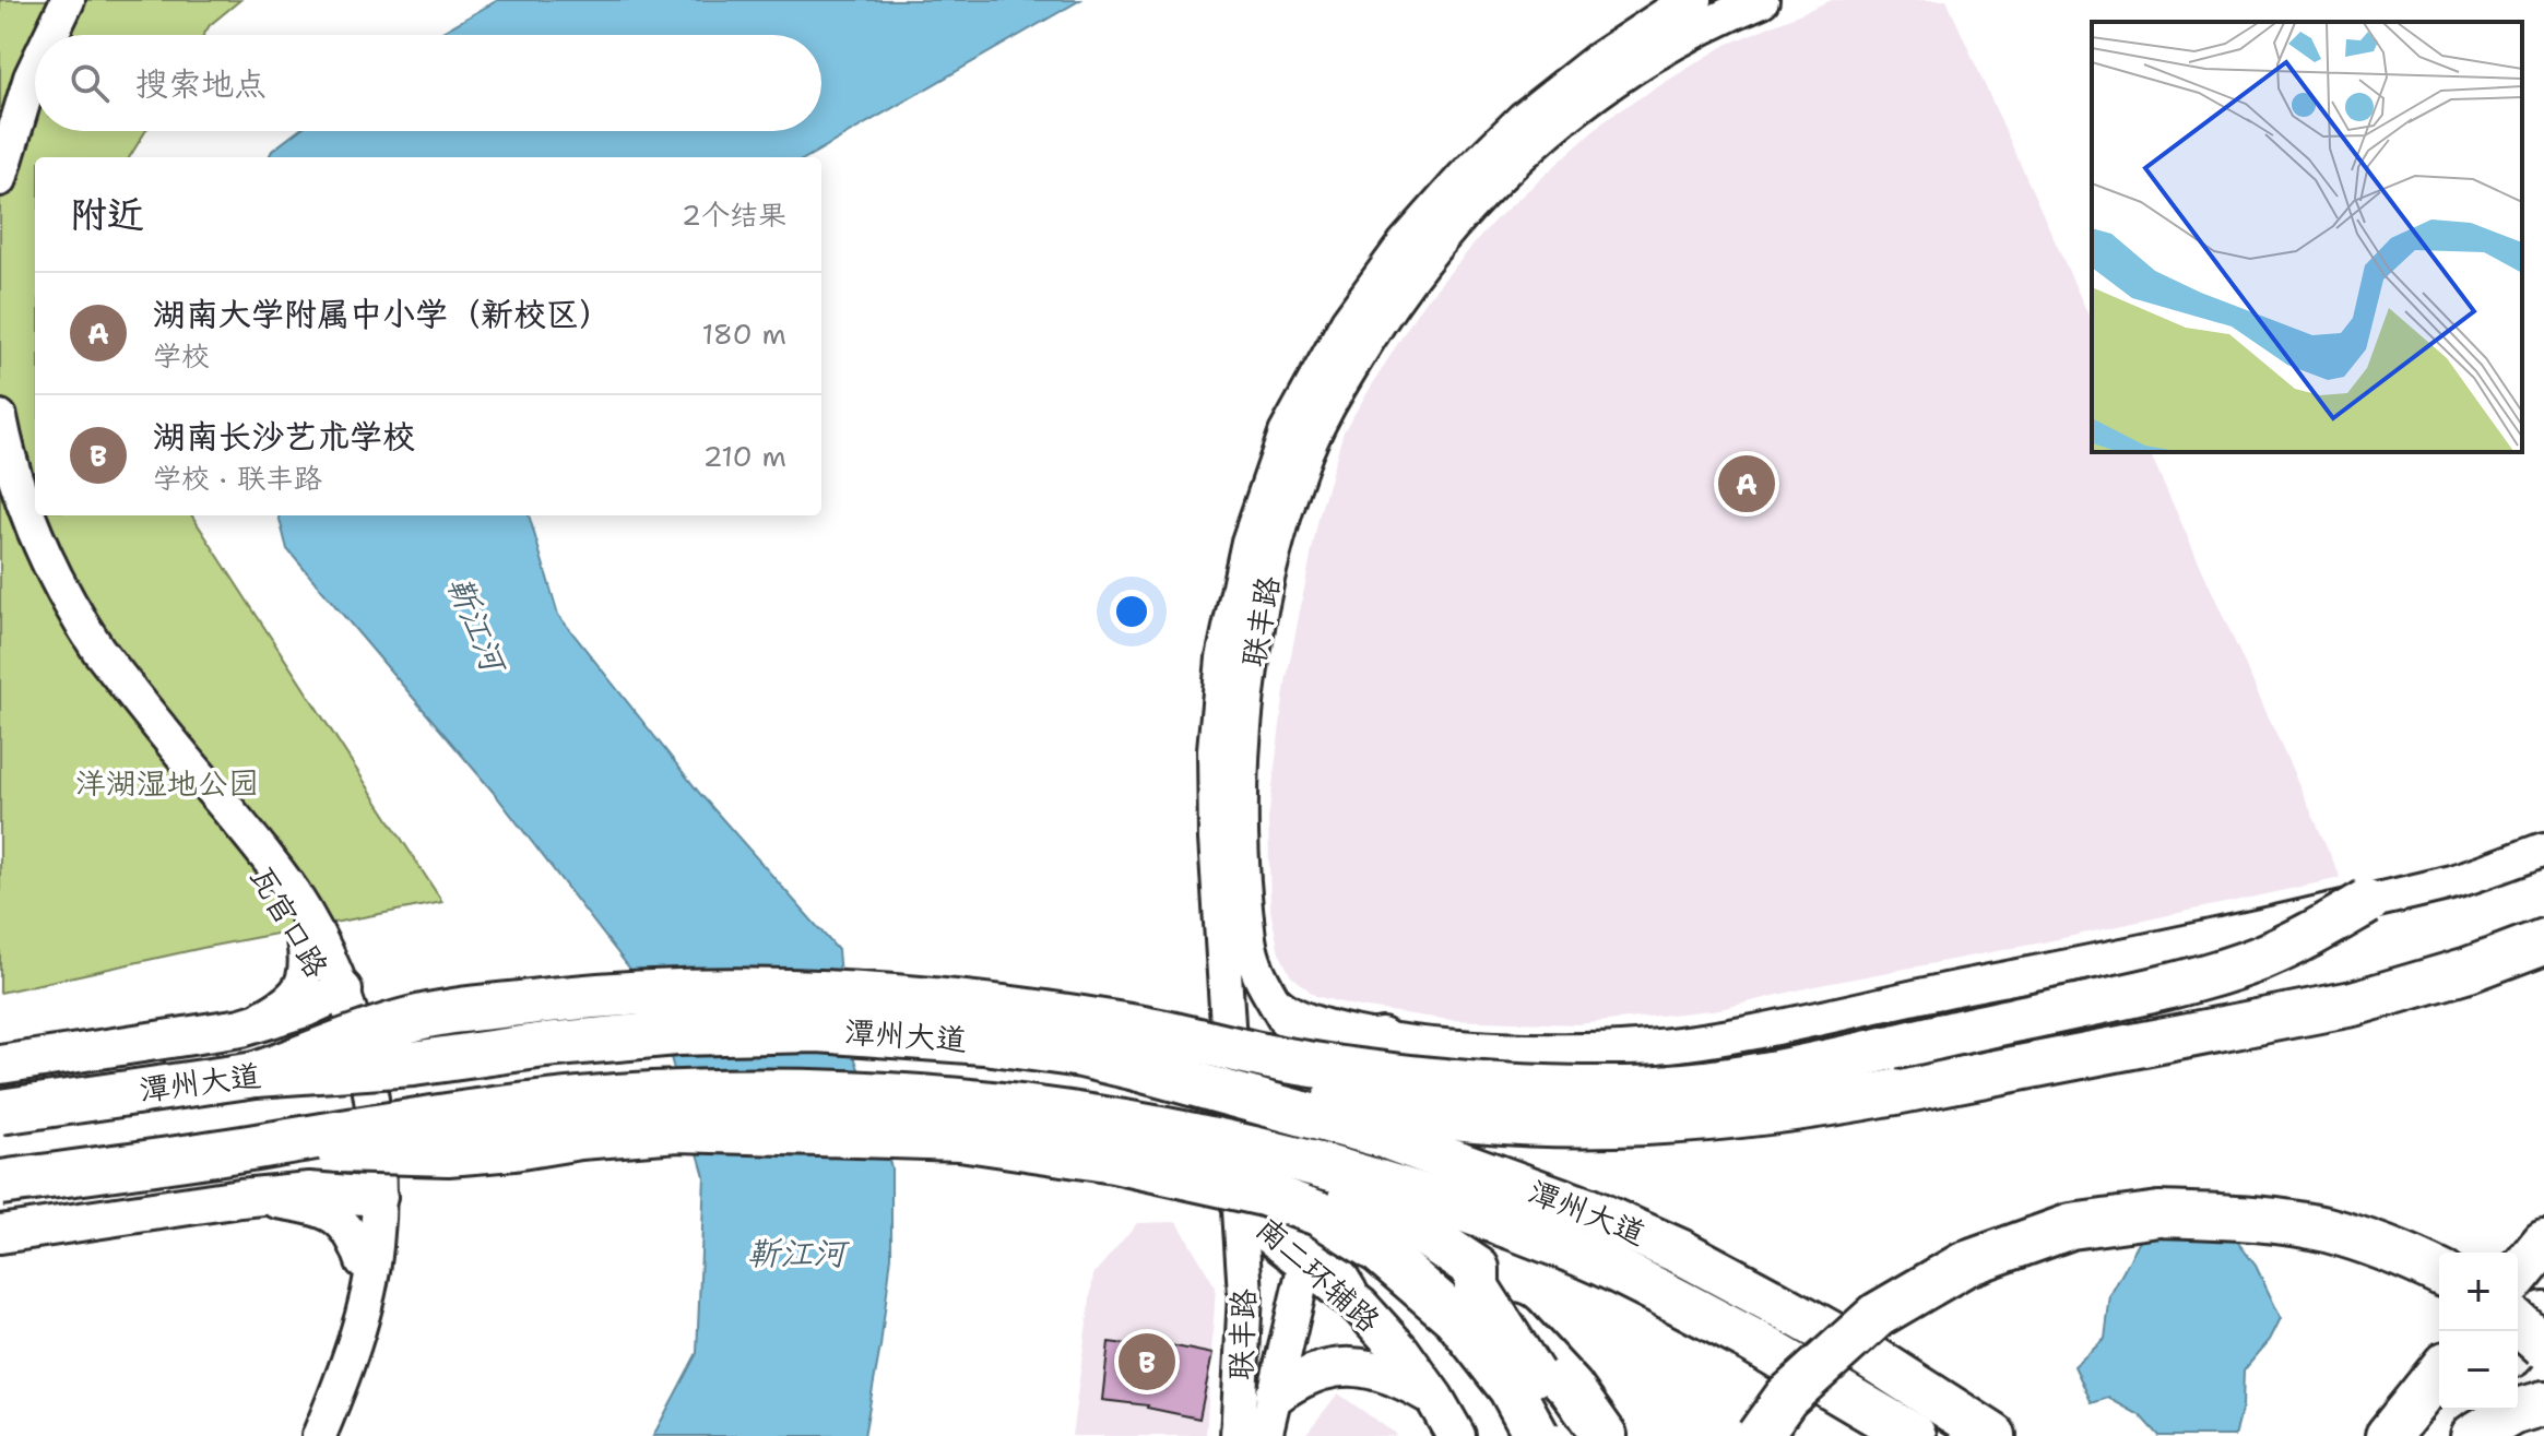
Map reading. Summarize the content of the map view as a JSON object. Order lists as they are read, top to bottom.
{
  "streets": {
    "highway": ["潭州大道"],
    "main road": ["联丰路", "瓦官口路", "南二环辅路"]
  },
  "crossings": [
    ["联丰路", "南二环辅路"],
    ["瓦官口路", "潭州大道"]
  ],
  "water": ["靳江河"],
  "parks": ["洋湖湿地公园"],
  "page": {
    "search": "搜索地点",
    "heading": ["附近", "2个结果"],
    "list": [
      {
        "mark": "A",
        "name": "湖南大学附属中小学（新校区）",
        "note": "学校",
        "value": "180 m"
      },
      {
        "mark": "B",
        "name": "湖南长沙艺术学校",
        "note": "学校 · 联丰路",
        "value": "210 m"
      }
    ],
    "pins": ["A", "B"],
    "map_buttons": ["+", "−"]
  }
}
